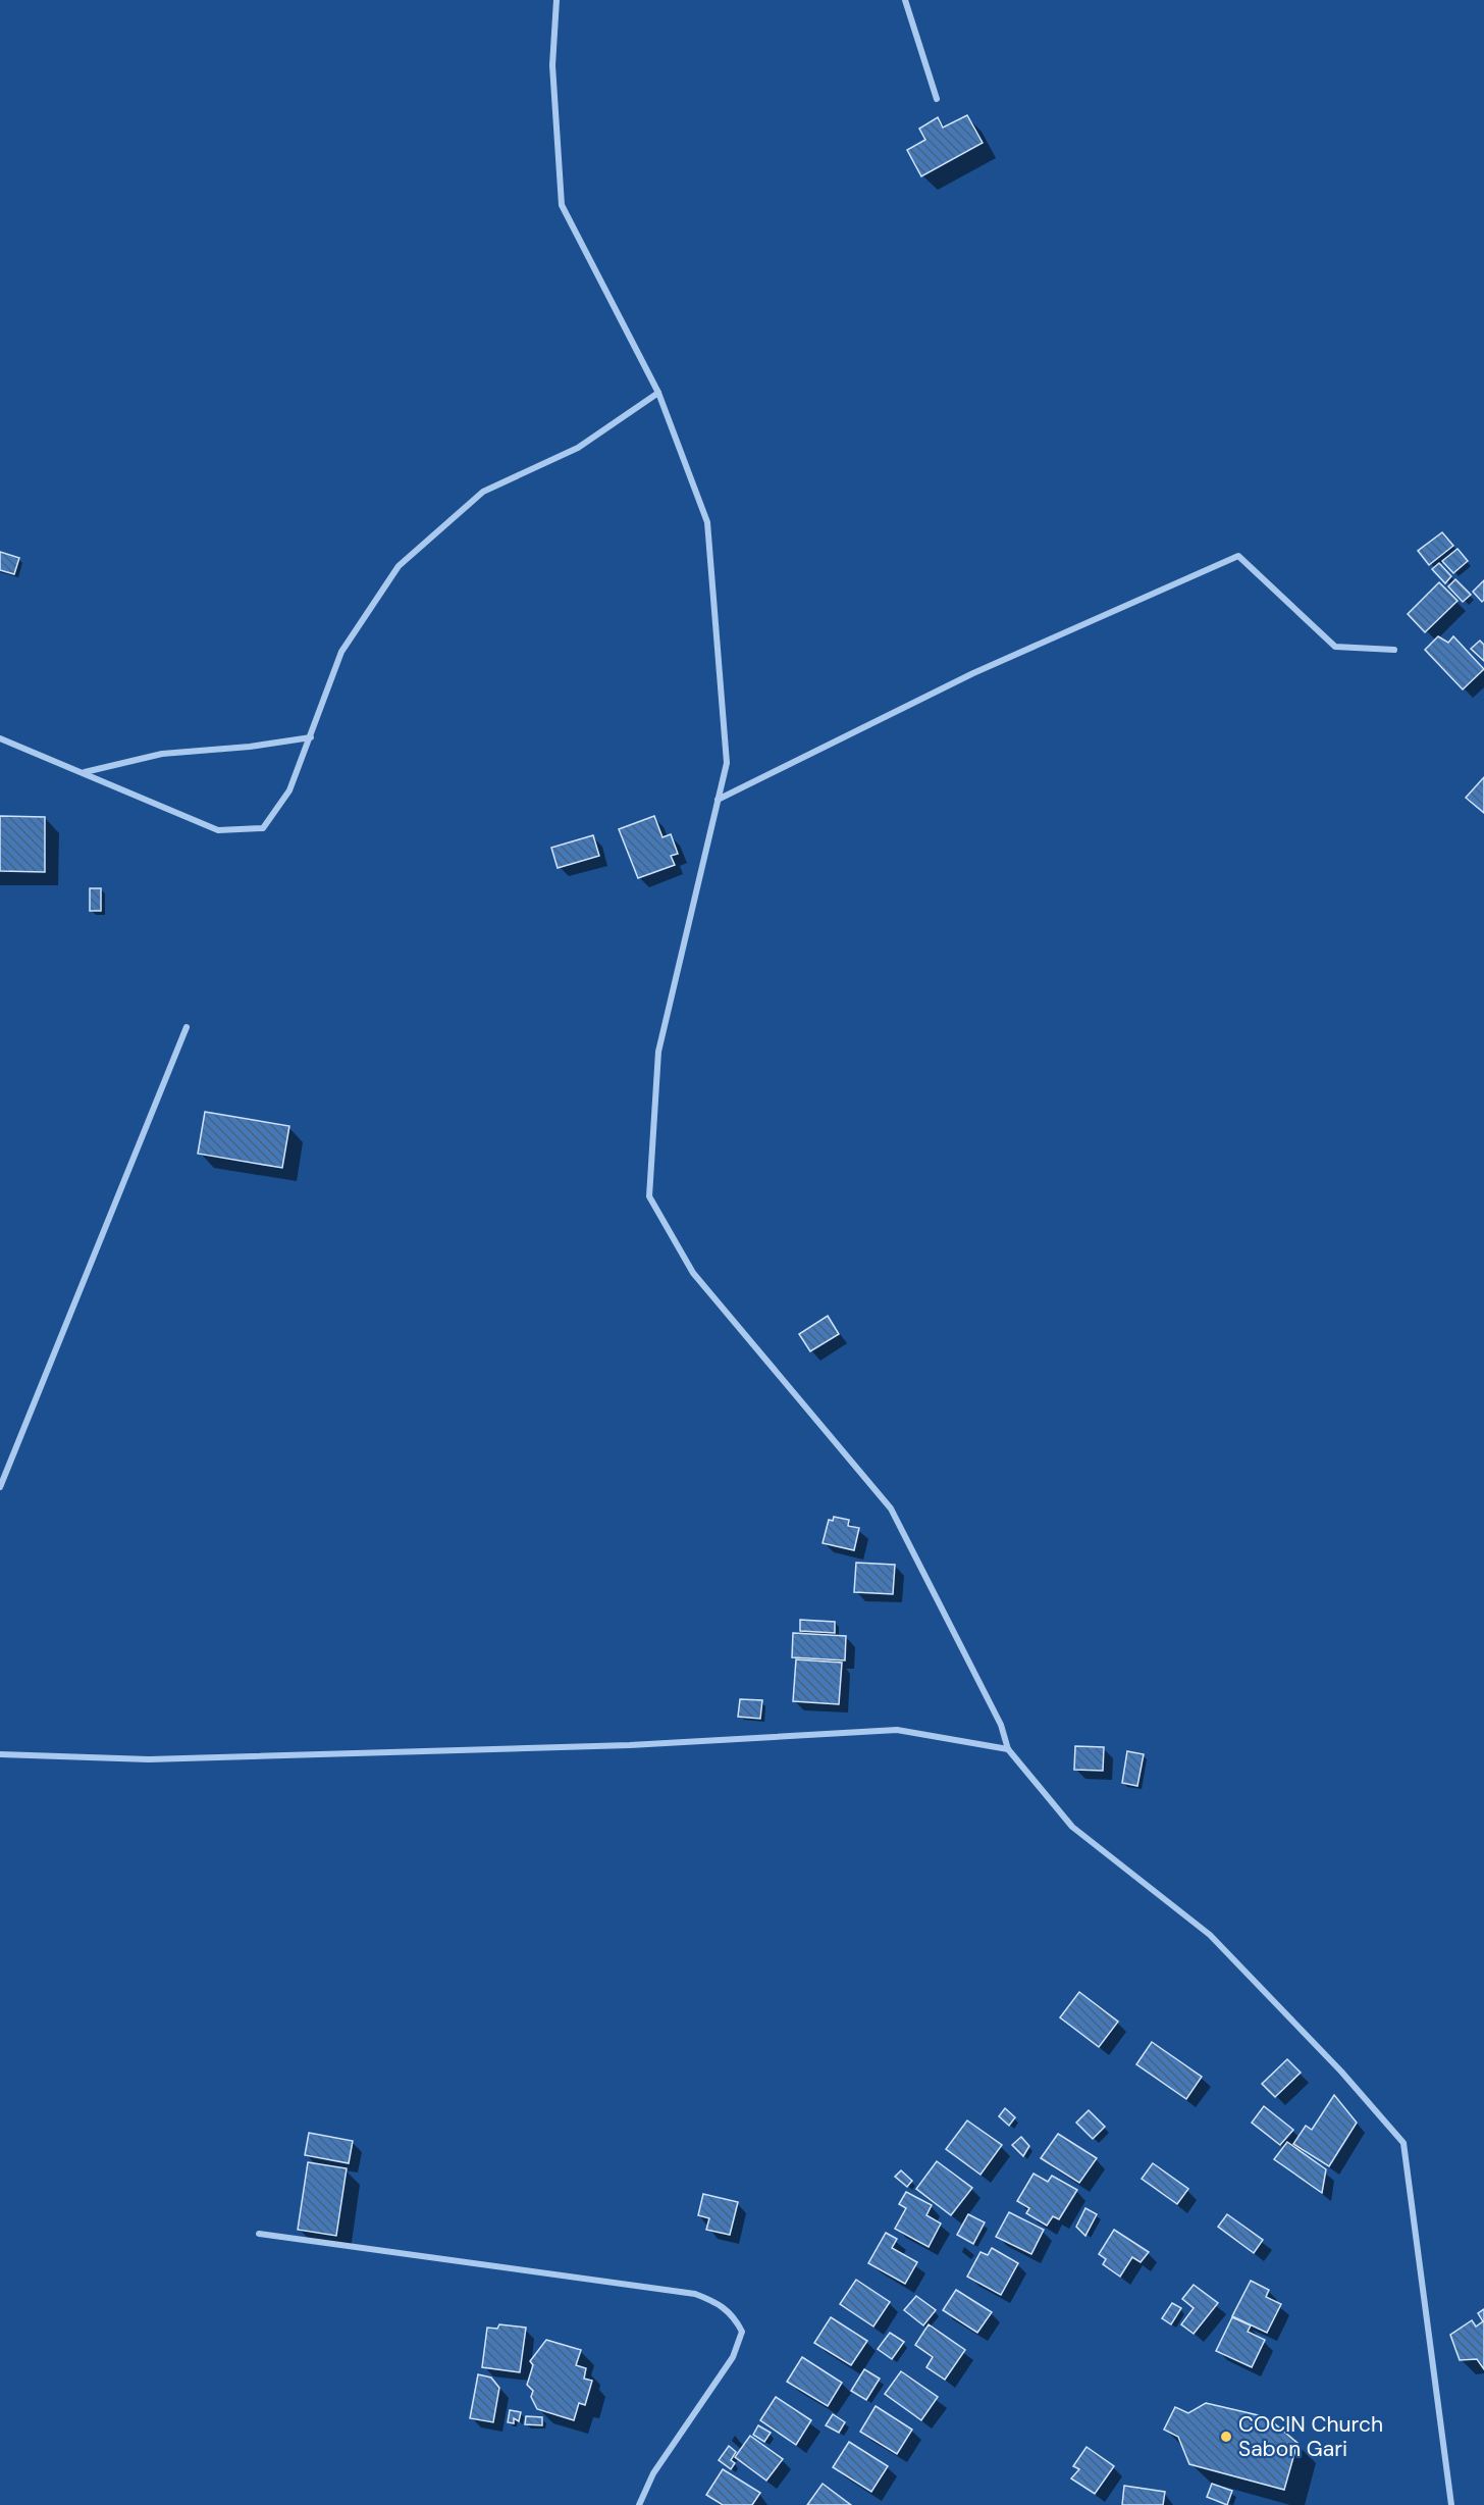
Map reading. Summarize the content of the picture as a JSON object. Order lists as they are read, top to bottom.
{
  "places": ["COCIN Church Sabon Gari"]
}
